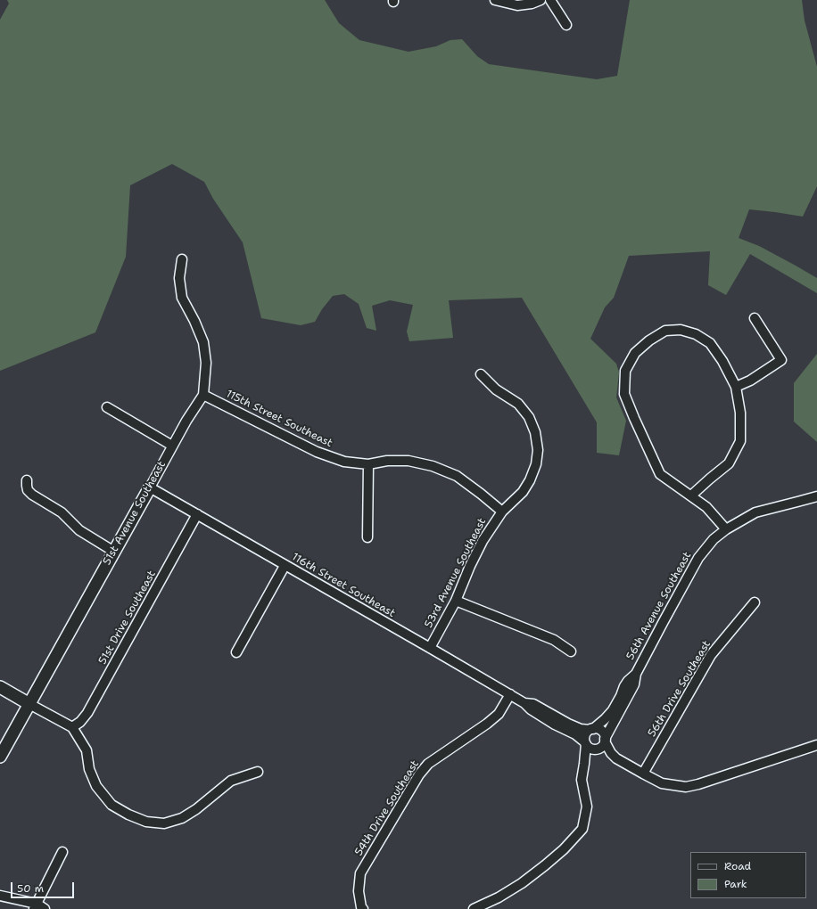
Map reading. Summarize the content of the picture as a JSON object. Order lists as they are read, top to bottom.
{
  "streets": {
    "street": [
      "115th Street Southeast",
      "51st Avenue Southeast",
      "53rd Avenue Southeast",
      "116th Street Southeast",
      "56th Avenue Southeast",
      "51st Drive Southeast",
      "56th Drive Southeast",
      "54th Drive Southeast"
    ]
  },
  "crossings": [
    ["115th Street Southeast", "51st Avenue Southeast"],
    ["115th Street Southeast", "53rd Avenue Southeast"],
    ["51st Avenue Southeast", "116th Street Southeast"],
    ["53rd Avenue Southeast", "116th Street Southeast"],
    ["116th Street Southeast", "56th Avenue Southeast"],
    ["116th Street Southeast", "51st Drive Southeast"],
    ["116th Street Southeast", "54th Drive Southeast"]
  ],
  "legend": ["Road", "Park"],
  "scale_bar": "50 m"
}
